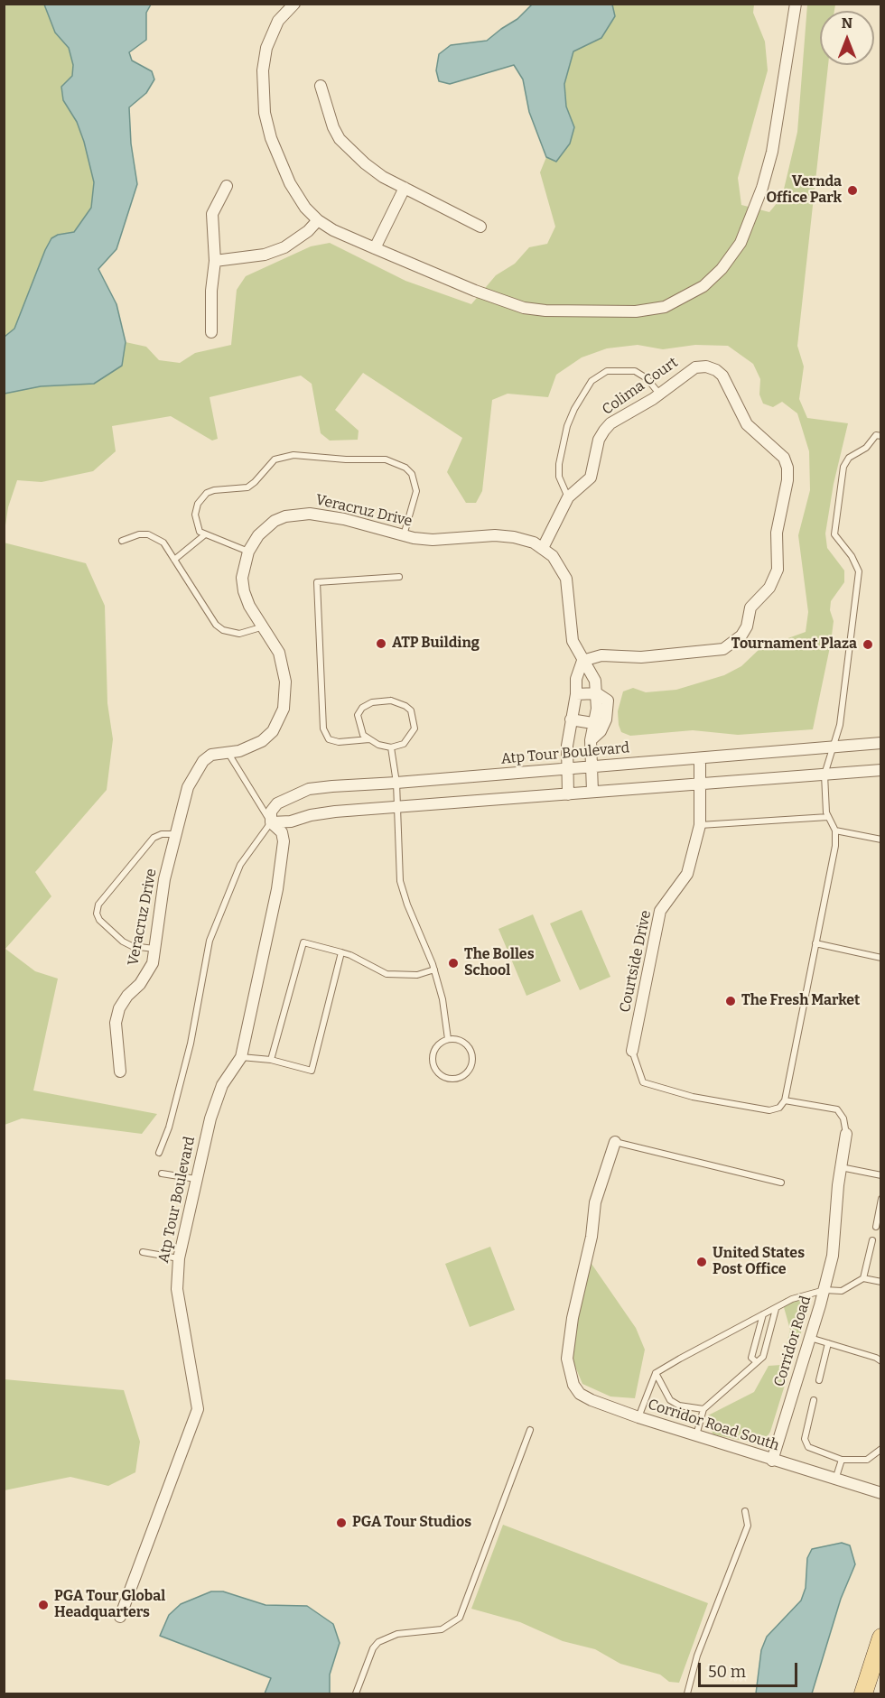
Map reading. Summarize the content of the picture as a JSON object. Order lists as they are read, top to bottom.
{
  "streets": {
    "street": [
      "Colima Court",
      "Veracruz Drive",
      "Atp Tour Boulevard",
      "Courtside Drive",
      "Corridor Road",
      "Corridor Road South"
    ]
  },
  "crossings": [
    ["Colima Court", "Veracruz Drive"],
    ["Veracruz Drive", "Atp Tour Boulevard"],
    ["Atp Tour Boulevard", "Courtside Drive"],
    ["Corridor Road", "Corridor Road South"]
  ],
  "places": [
    "Vernda Office Park",
    "ATP Building",
    "Tournament Plaza",
    "The Bolles School",
    "The Fresh Market",
    "United States Post Office",
    "PGA Tour Studios",
    "PGA Tour Global Headquarters"
  ],
  "scale_bar": "50 m",
  "north": "top"
}
